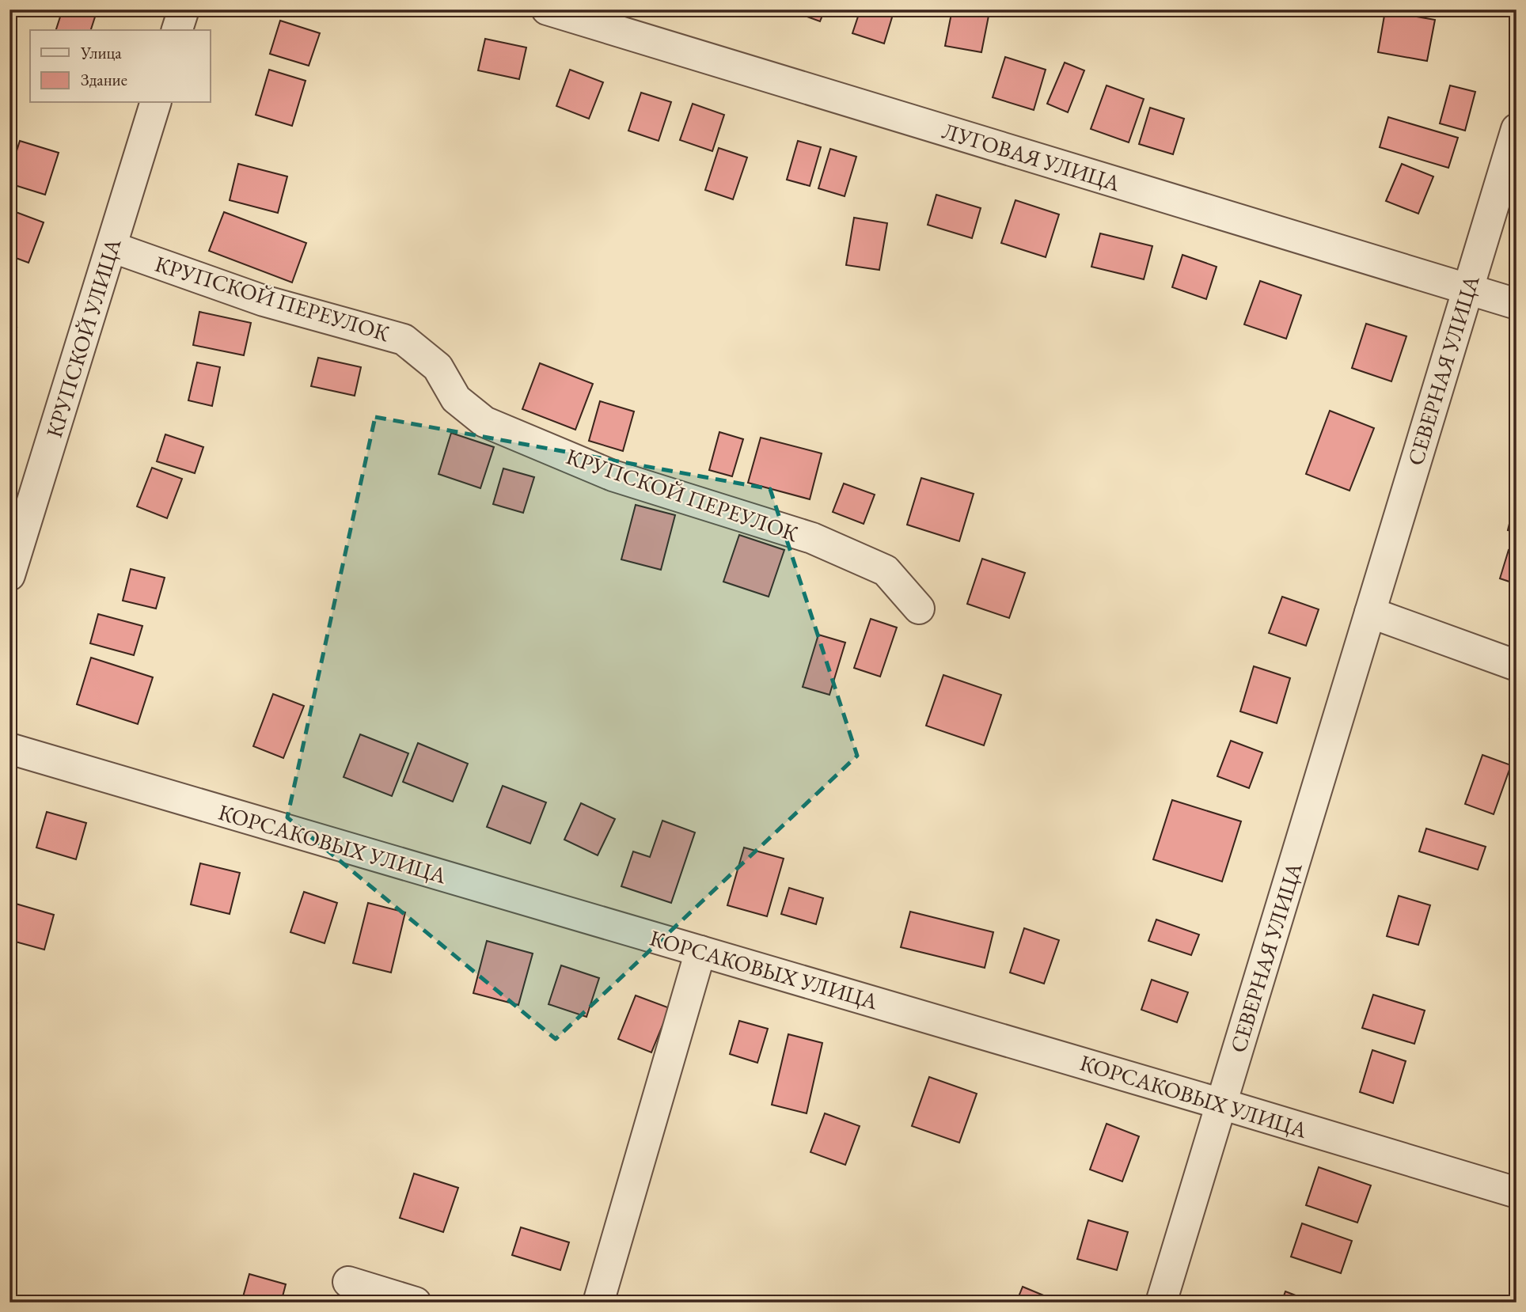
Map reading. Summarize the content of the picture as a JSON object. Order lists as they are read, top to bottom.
{
  "streets": {
    "street": [
      "ЛУГОВАЯ УЛИЦА",
      "КРУПСКОЙ ПЕРЕУЛОК",
      "КРУПСКОЙ УЛИЦА",
      "СЕВЕРНАЯ УЛИЦА",
      "КОРСАКОВЫХ УЛИЦА"
    ]
  },
  "crossings": [
    ["ЛУГОВАЯ УЛИЦА", "СЕВЕРНАЯ УЛИЦА"],
    ["КРУПСКОЙ ПЕРЕУЛОК", "КРУПСКОЙ УЛИЦА"],
    ["СЕВЕРНАЯ УЛИЦА", "КОРСАКОВЫХ УЛИЦА"]
  ],
  "legend": ["Улица", "Здание"]
}
